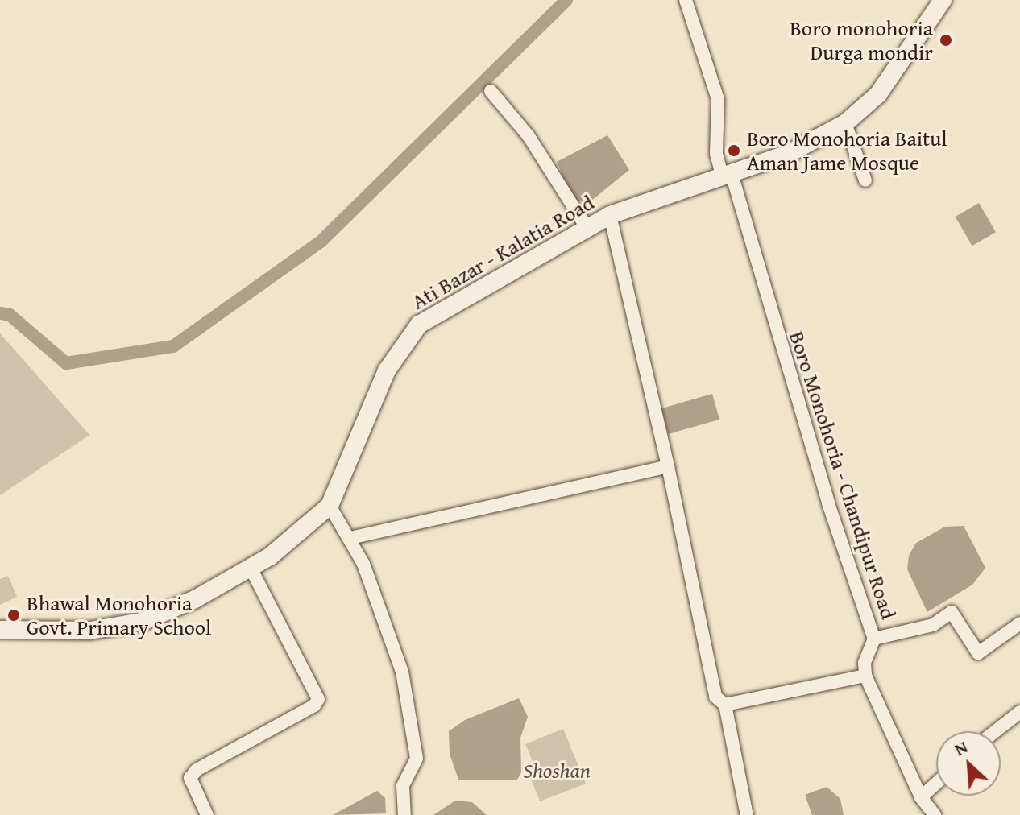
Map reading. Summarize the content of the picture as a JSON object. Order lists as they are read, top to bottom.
{
  "streets": {
    "main road": ["Ati Bazar - Kalatia Road"],
    "street": ["Boro Monohoria - Chandipur Road"]
  },
  "crossings": [
    ["Ati Bazar - Kalatia Road", "Boro Monohoria - Chandipur Road"]
  ],
  "parks": ["Shoshan"],
  "places": ["Boro monohoria Durga mondir", "Boro Monohoria Baitul Aman Jame Mosque", "Bhawal Monohoria Govt. Primary School"],
  "north": "top left"
}
